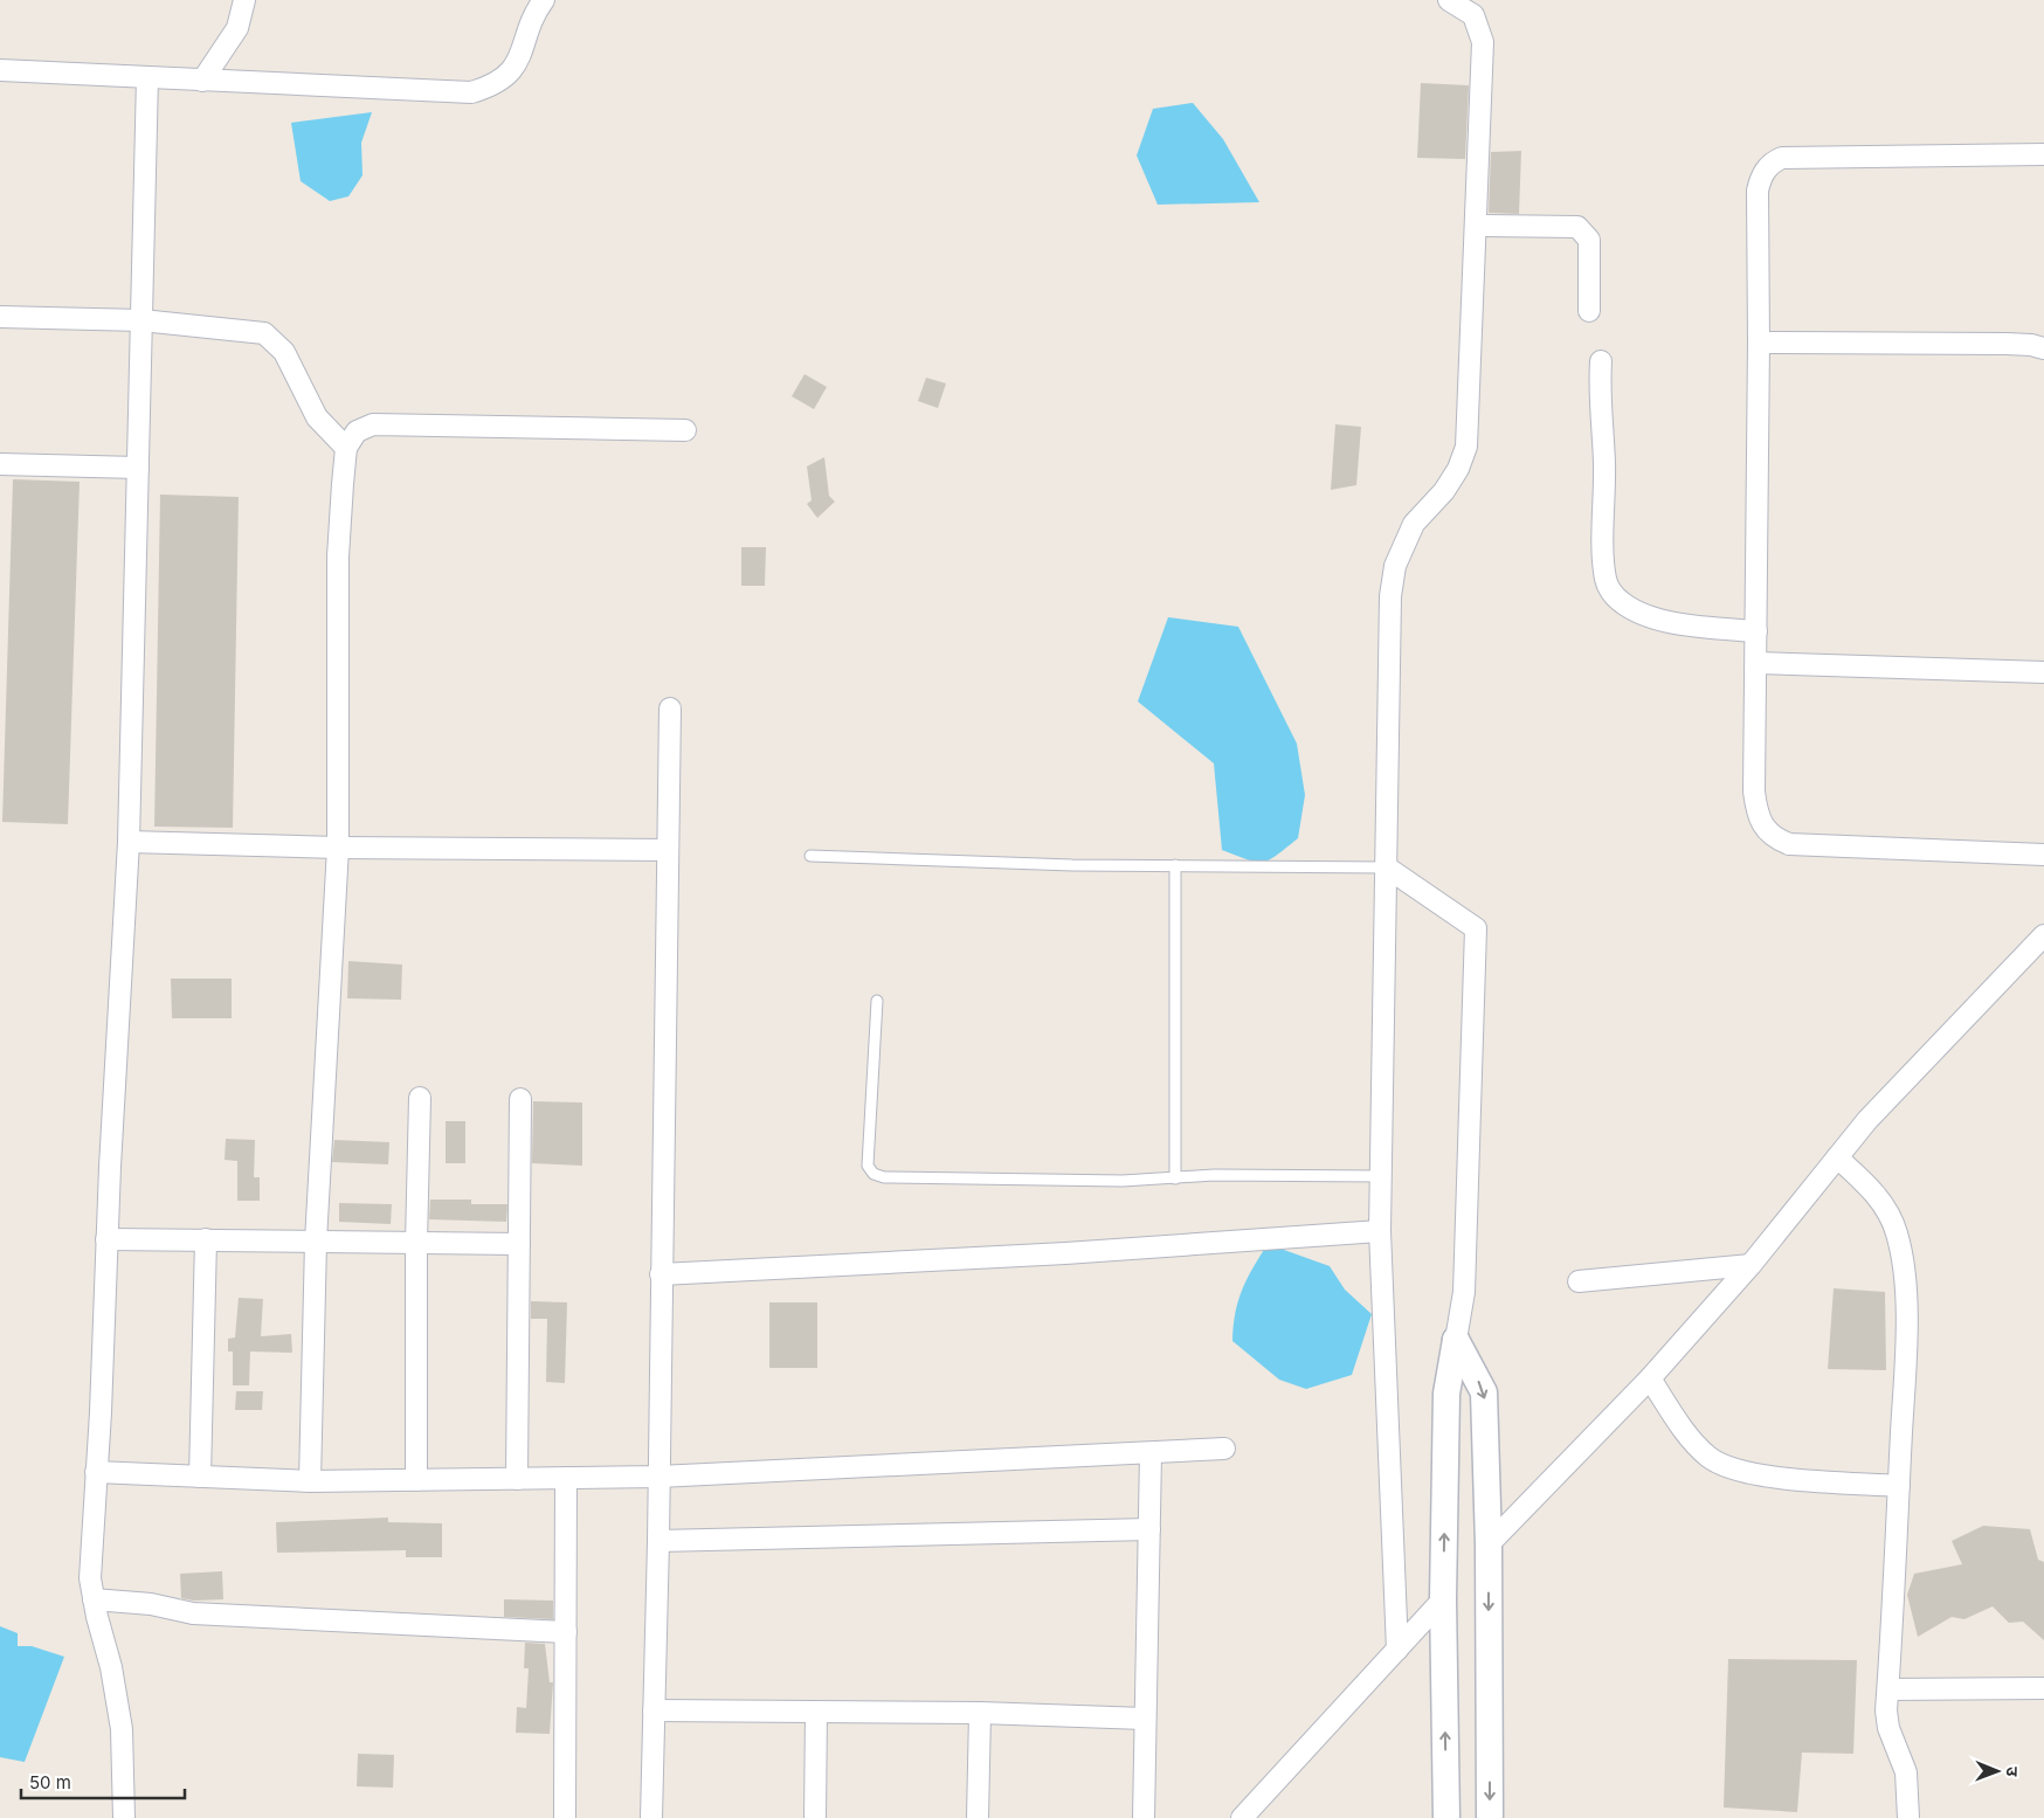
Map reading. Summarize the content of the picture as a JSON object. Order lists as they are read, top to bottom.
{
  "scale_bar": "50 m",
  "north": "right"
}
